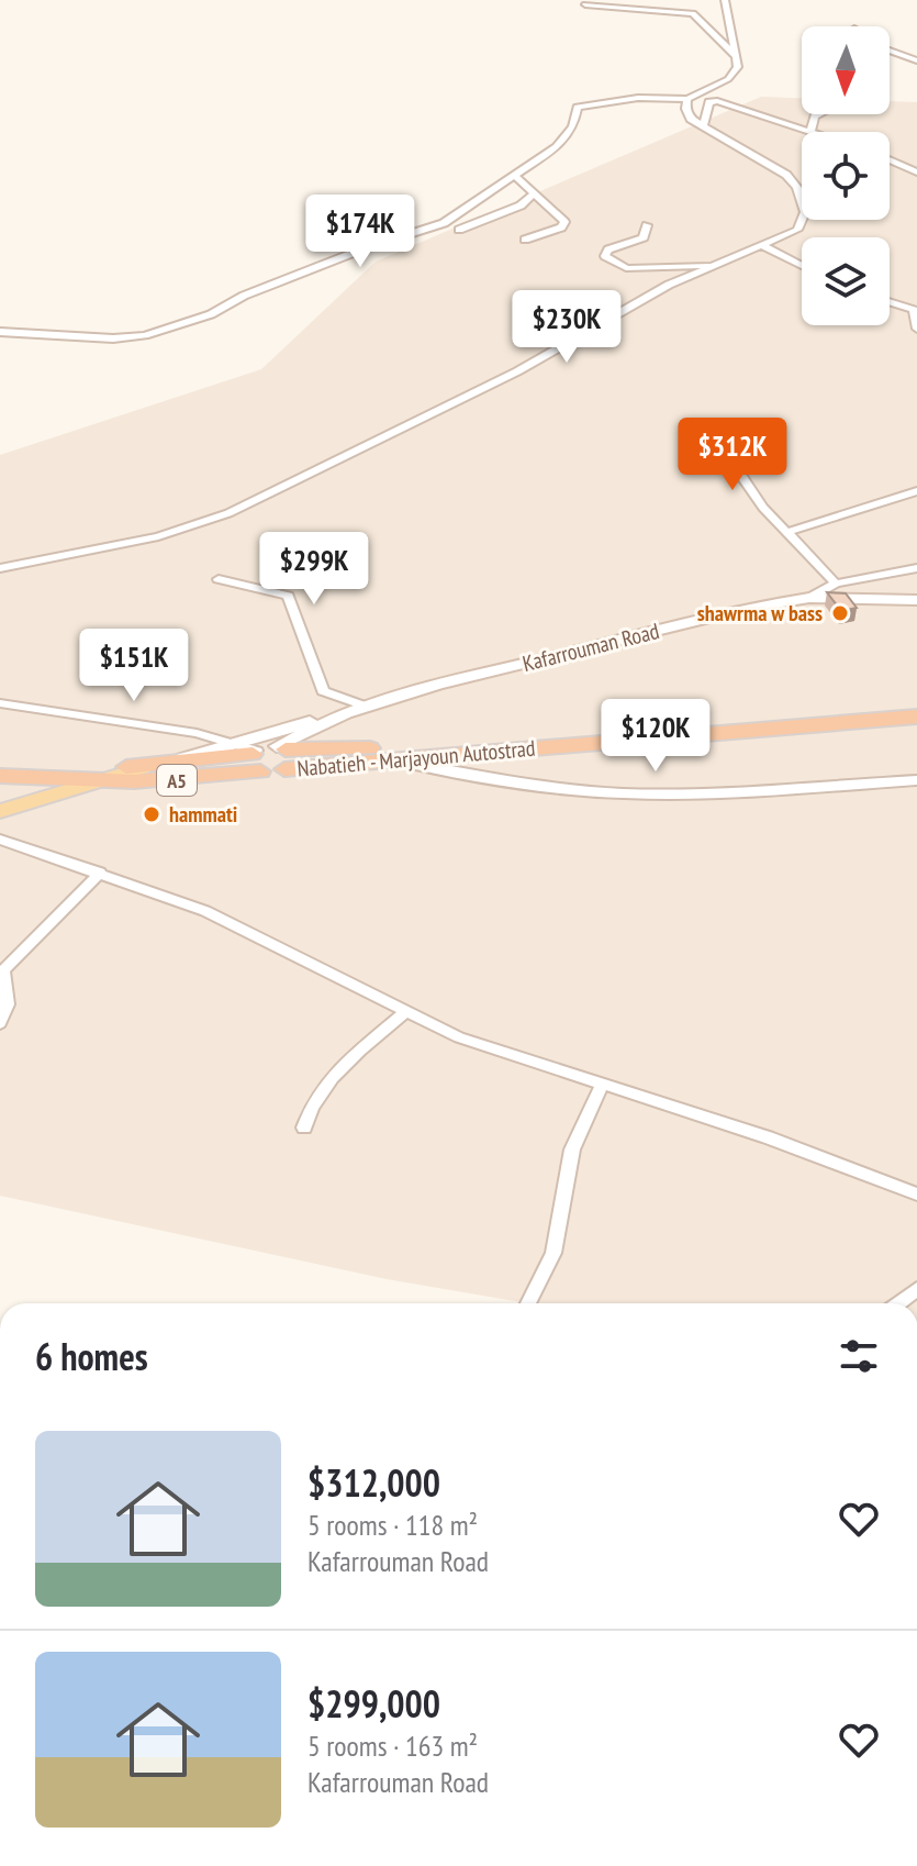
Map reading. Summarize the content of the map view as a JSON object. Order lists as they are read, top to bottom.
{
  "streets": {
    "highway": ["Nabatieh - Marjayoun Autostrad", "A5"],
    "main road": ["Kafarrouman Road"]
  },
  "crossings": [
    ["Kafarrouman Road", "Nabatieh - Marjayoun Autostrad"]
  ],
  "places": ["shawrma w bass", "hammati"],
  "north": "bottom",
  "page": {
    "price": [
      "$174K",
      "$230K",
      "$312K",
      "$299K",
      "$151K",
      "$120K"
    ],
    "heading": "6 homes",
    "list": [
      {
        "name": "$312,000",
        "note": "5 rooms · 118 m² · Kafarrouman Road"
      },
      {
        "name": "$299,000",
        "note": "5 rooms · 163 m² · Kafarrouman Road"
      }
    ]
  }
}
